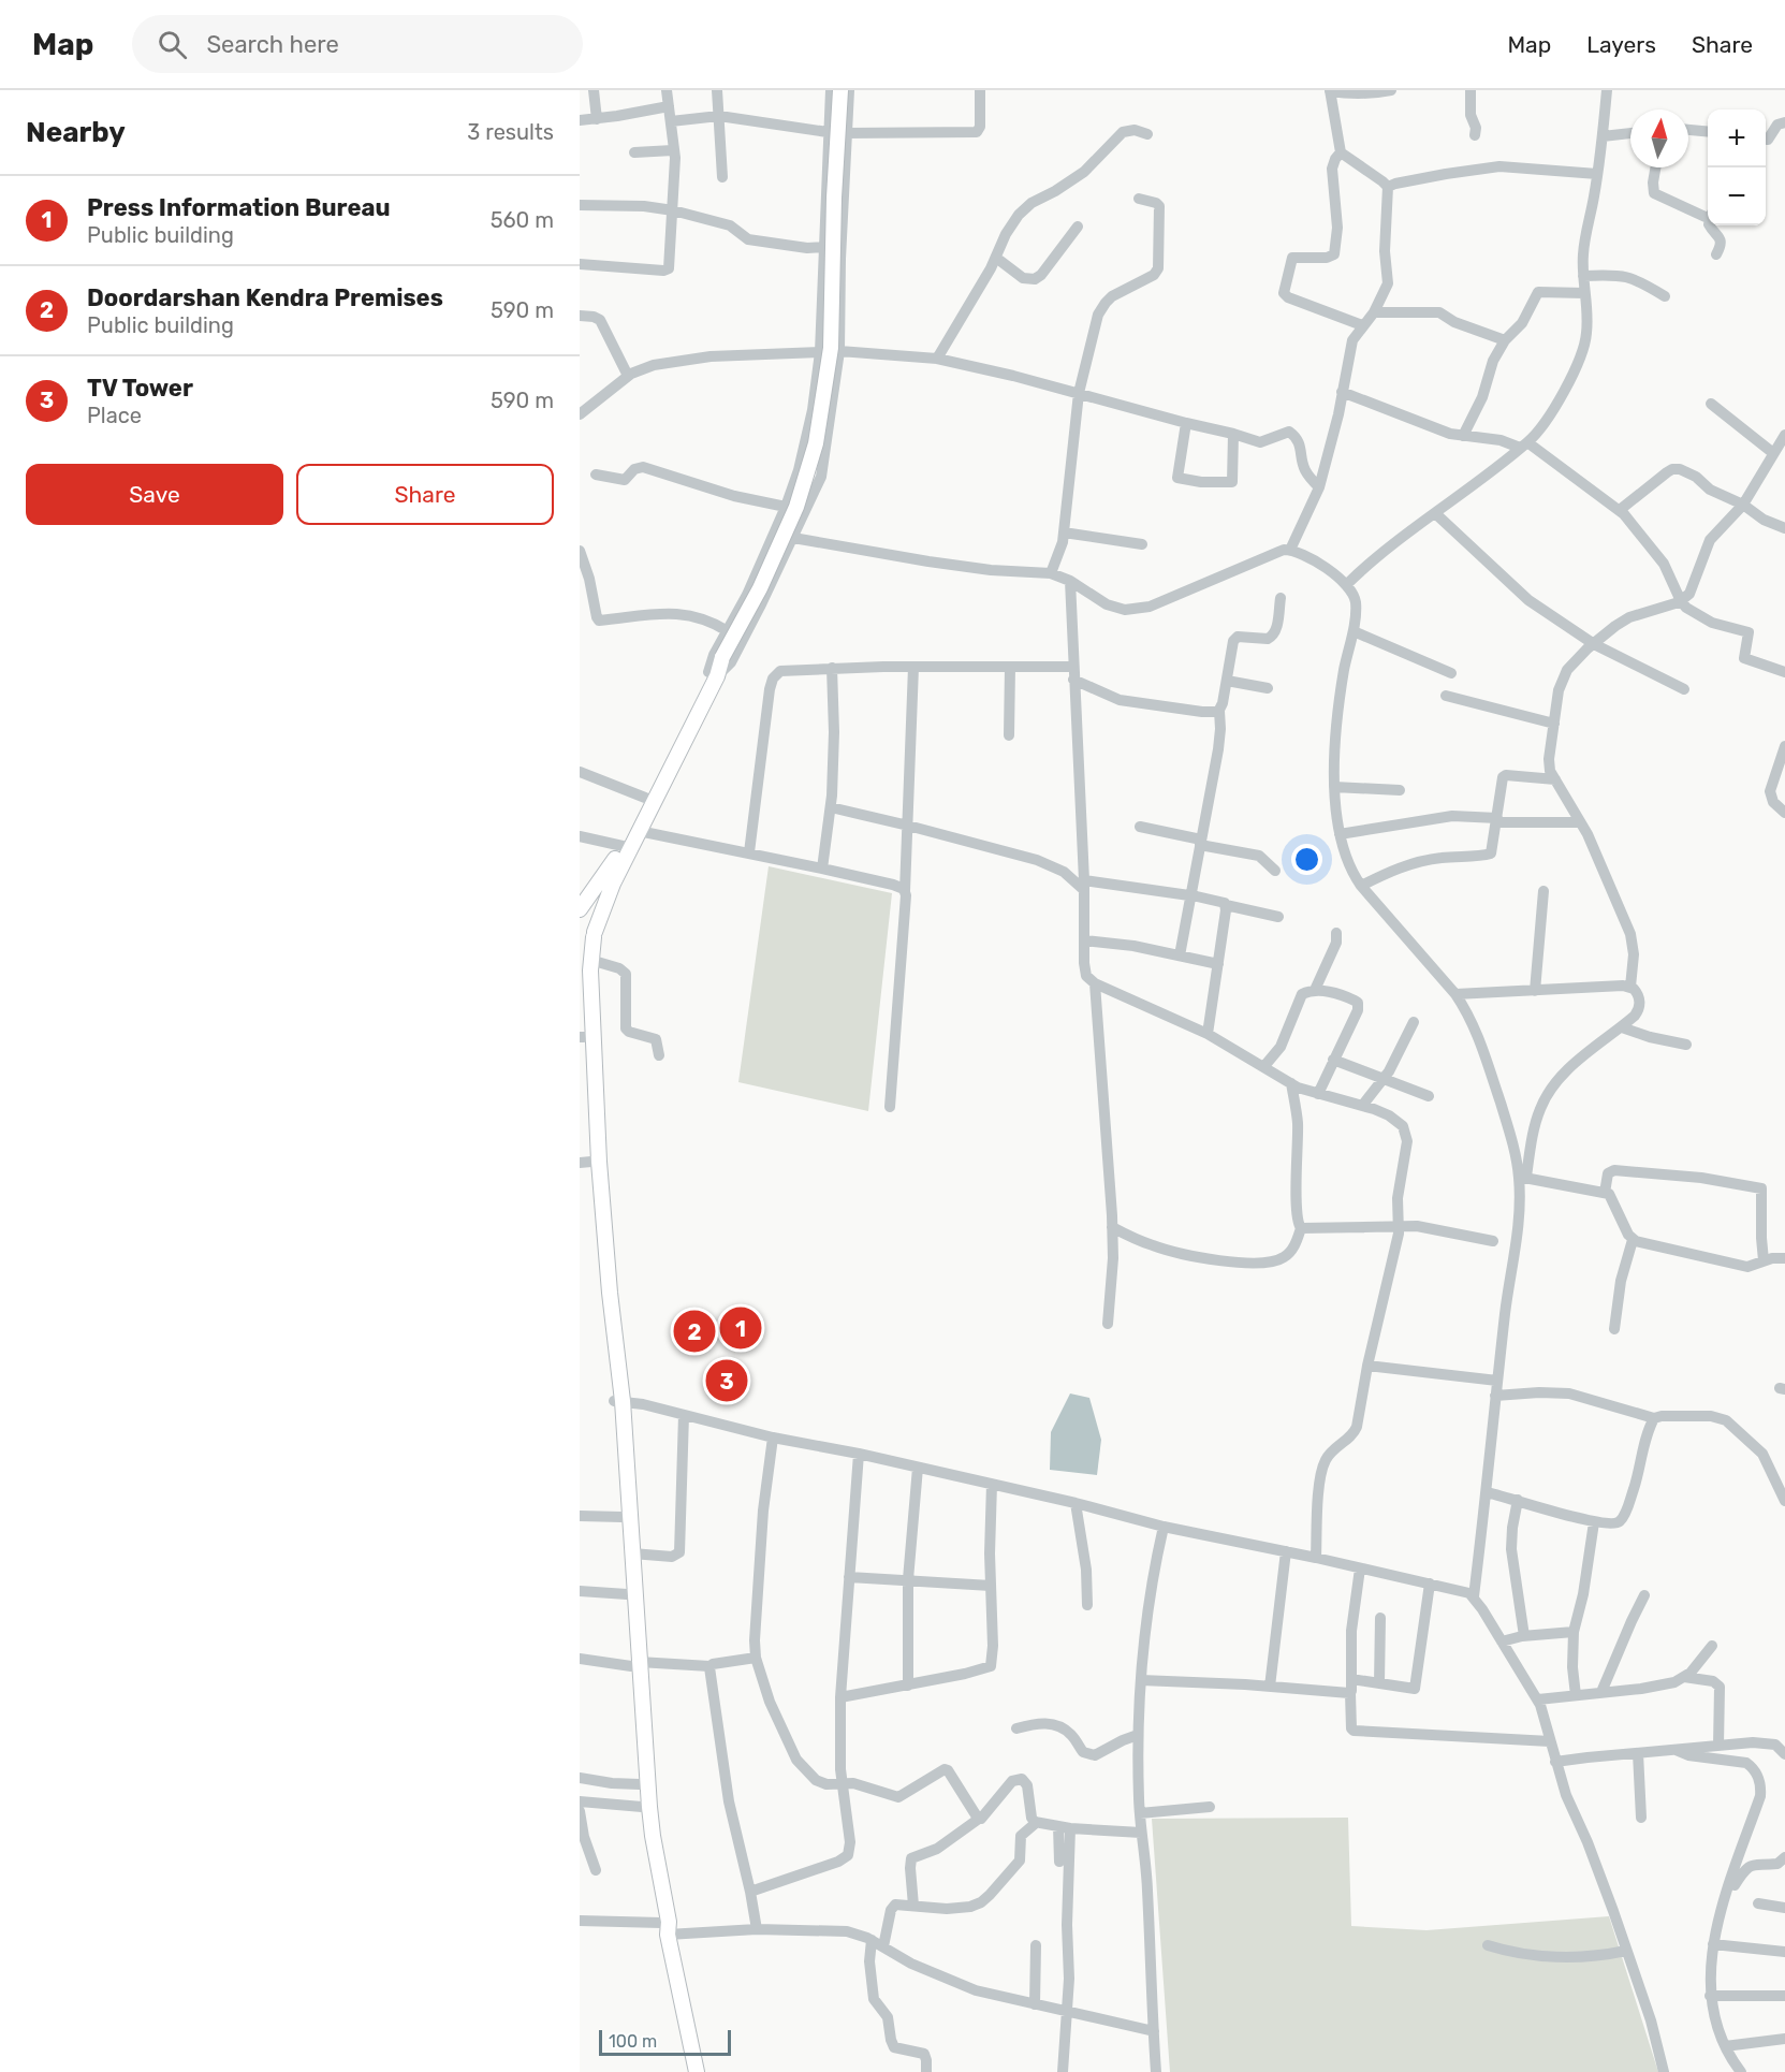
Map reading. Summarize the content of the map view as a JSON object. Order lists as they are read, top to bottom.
{
  "scale_bar": "100 m",
  "north": "top",
  "page": {
    "header": "Map",
    "search": "Search here",
    "nav": ["Map", "Layers", "Share"],
    "heading": ["Nearby", "3 results"],
    "map_buttons": ["+", "−"],
    "list": [
      {
        "mark": "1",
        "name": "Press Information Bureau",
        "note": "Public building",
        "value": "560 m"
      },
      {
        "mark": "2",
        "name": "Doordarshan Kendra Premises",
        "note": "Public building",
        "value": "590 m"
      },
      {
        "mark": "3",
        "name": "TV Tower",
        "note": "Place",
        "value": "590 m"
      }
    ],
    "buttons": ["Save", "Share"],
    "pins": ["1", "2", "3"],
    "scale": "100 m"
  }
}
